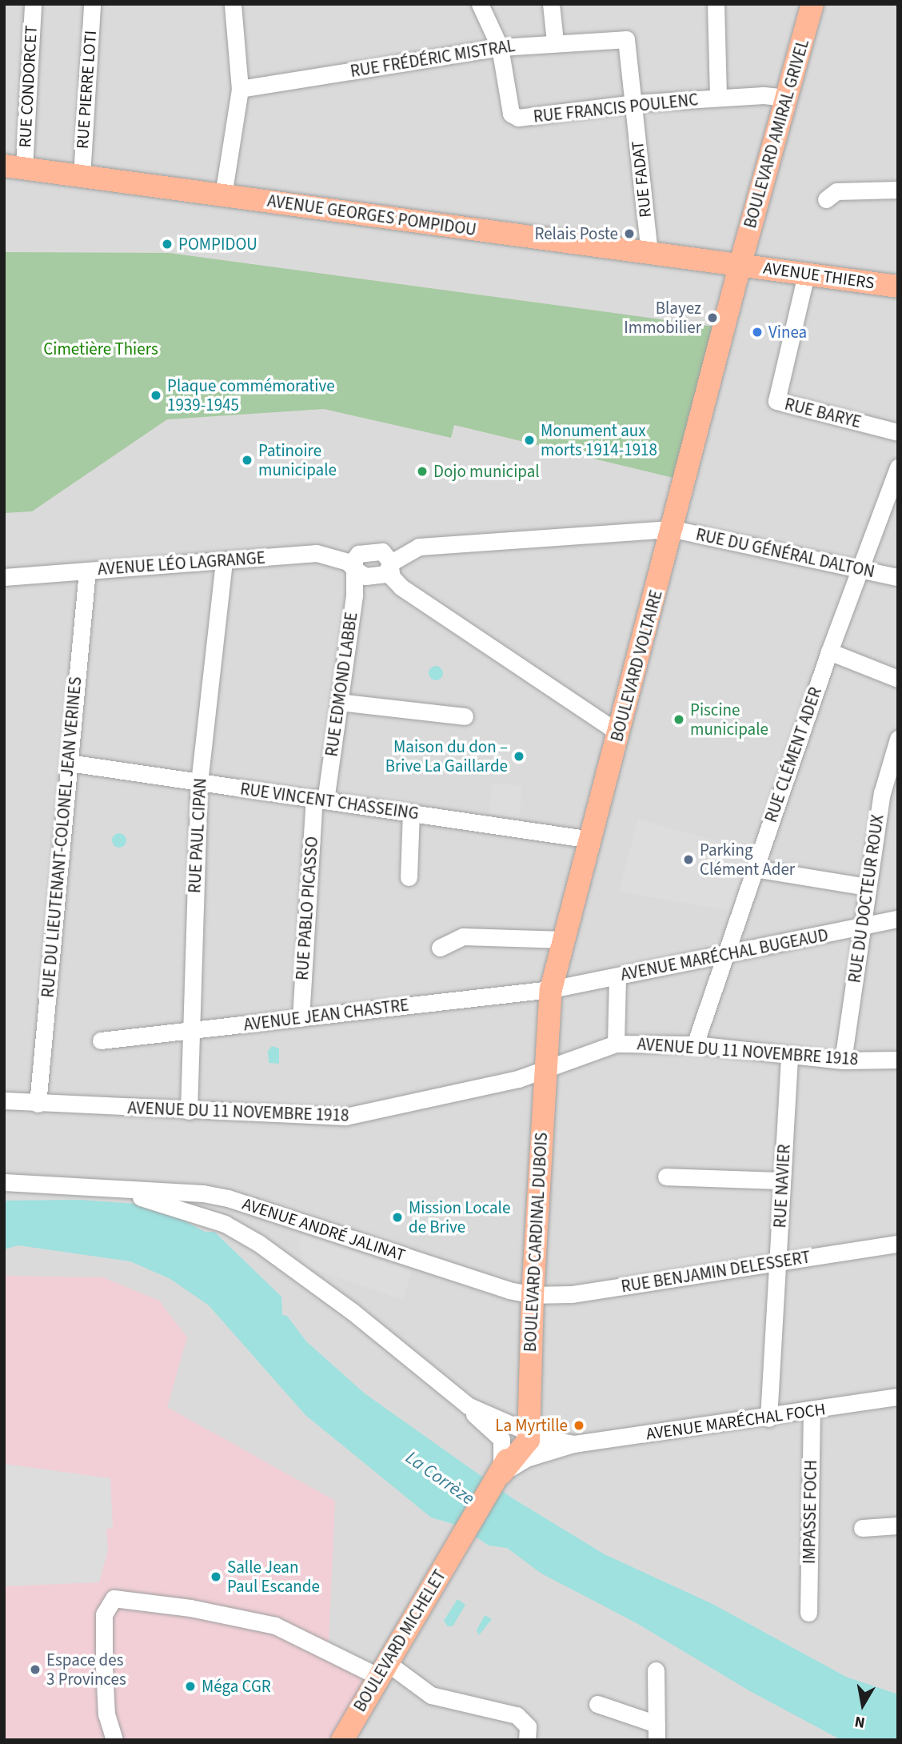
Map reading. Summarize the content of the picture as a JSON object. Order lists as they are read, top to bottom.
{
  "streets": {
    "main road": [
      "BOULEVARD AMIRAL GRIVEL",
      "AVENUE GEORGES POMPIDOU",
      "AVENUE THIERS",
      "BOULEVARD VOLTAIRE",
      "BOULEVARD CARDINAL DUBOIS",
      "BOULEVARD MICHELET"
    ],
    "street": [
      "RUE FRÉDÉRIC MISTRAL",
      "RUE CONDORCET",
      "RUE PIERRE LOTI",
      "RUE FRANCIS POULENC",
      "RUE FADAT",
      "RUE BARYE",
      "RUE DU GÉNÉRAL DALTON",
      "AVENUE LÉO LAGRANGE",
      "RUE EDMOND LABBE",
      "RUE CLÉMENT ADER",
      "RUE VINCENT CHASSEING",
      "RUE PAUL CIPAN",
      "RUE DU LIEUTENANT-COLONEL JEAN VERINES",
      "RUE DU DOCTEUR ROUX",
      "RUE PABLO PICASSO",
      "AVENUE MARÉCHAL BUGEAUD",
      "AVENUE JEAN CHASTRE",
      "AVENUE DU 11 NOVEMBRE 1918",
      "RUE NAVIER",
      "AVENUE ANDRÉ JALINAT",
      "RUE BENJAMIN DELESSERT",
      "AVENUE MARÉCHAL FOCH",
      "IMPASSE FOCH"
    ]
  },
  "crossings": [
    ["RUE FRÉDÉRIC MISTRAL", "RUE FRANCIS POULENC"],
    ["RUE FRÉDÉRIC MISTRAL", "RUE FADAT"],
    ["RUE CONDORCET", "AVENUE GEORGES POMPIDOU"],
    ["RUE PIERRE LOTI", "AVENUE GEORGES POMPIDOU"],
    ["RUE FRANCIS POULENC", "BOULEVARD AMIRAL GRIVEL"],
    ["RUE FRANCIS POULENC", "RUE FADAT"],
    ["BOULEVARD AMIRAL GRIVEL", "AVENUE GEORGES POMPIDOU"],
    ["BOULEVARD AMIRAL GRIVEL", "AVENUE THIERS"],
    ["BOULEVARD AMIRAL GRIVEL", "BOULEVARD VOLTAIRE"],
    ["RUE FADAT", "AVENUE GEORGES POMPIDOU"],
    ["AVENUE GEORGES POMPIDOU", "AVENUE THIERS"],
    ["AVENUE GEORGES POMPIDOU", "BOULEVARD VOLTAIRE"],
    ["AVENUE THIERS", "RUE BARYE"],
    ["AVENUE THIERS", "BOULEVARD VOLTAIRE"],
    ["RUE DU GÉNÉRAL DALTON", "BOULEVARD VOLTAIRE"],
    ["RUE DU GÉNÉRAL DALTON", "RUE CLÉMENT ADER"],
    ["AVENUE LÉO LAGRANGE", "RUE EDMOND LABBE"],
    ["AVENUE LÉO LAGRANGE", "RUE PAUL CIPAN"],
    ["AVENUE LÉO LAGRANGE", "RUE DU LIEUTENANT-COLONEL JEAN VERINES"],
    ["BOULEVARD VOLTAIRE", "RUE VINCENT CHASSEING"],
    ["BOULEVARD VOLTAIRE", "AVENUE MARÉCHAL BUGEAUD"],
    ["BOULEVARD VOLTAIRE", "AVENUE JEAN CHASTRE"],
    ["BOULEVARD VOLTAIRE", "AVENUE DU 11 NOVEMBRE 1918"],
    ["BOULEVARD VOLTAIRE", "BOULEVARD CARDINAL DUBOIS"],
    ["RUE EDMOND LABBE", "RUE VINCENT CHASSEING"],
    ["RUE EDMOND LABBE", "RUE PABLO PICASSO"],
    ["RUE CLÉMENT ADER", "AVENUE MARÉCHAL BUGEAUD"],
    ["RUE CLÉMENT ADER", "AVENUE DU 11 NOVEMBRE 1918"],
    ["RUE VINCENT CHASSEING", "RUE PAUL CIPAN"],
    ["RUE VINCENT CHASSEING", "RUE DU LIEUTENANT-COLONEL JEAN VERINES"],
    ["RUE VINCENT CHASSEING", "RUE PABLO PICASSO"],
    ["RUE PAUL CIPAN", "AVENUE JEAN CHASTRE"],
    ["RUE PAUL CIPAN", "AVENUE DU 11 NOVEMBRE 1918"],
    ["RUE DU LIEUTENANT-COLONEL JEAN VERINES", "AVENUE DU 11 NOVEMBRE 1918"],
    ["RUE DU DOCTEUR ROUX", "AVENUE MARÉCHAL BUGEAUD"],
    ["RUE DU DOCTEUR ROUX", "AVENUE DU 11 NOVEMBRE 1918"],
    ["RUE PABLO PICASSO", "AVENUE JEAN CHASTRE"],
    ["AVENUE MARÉCHAL BUGEAUD", "AVENUE JEAN CHASTRE"],
    ["AVENUE DU 11 NOVEMBRE 1918", "RUE NAVIER"],
    ["AVENUE DU 11 NOVEMBRE 1918", "BOULEVARD CARDINAL DUBOIS"],
    ["RUE NAVIER", "RUE BENJAMIN DELESSERT"],
    ["RUE NAVIER", "AVENUE MARÉCHAL FOCH"],
    ["AVENUE ANDRÉ JALINAT", "BOULEVARD CARDINAL DUBOIS"],
    ["AVENUE ANDRÉ JALINAT", "RUE BENJAMIN DELESSERT"],
    ["AVENUE ANDRÉ JALINAT", "AVENUE MARÉCHAL FOCH"],
    ["AVENUE ANDRÉ JALINAT", "BOULEVARD MICHELET"],
    ["BOULEVARD CARDINAL DUBOIS", "RUE BENJAMIN DELESSERT"],
    ["BOULEVARD CARDINAL DUBOIS", "AVENUE MARÉCHAL FOCH"],
    ["BOULEVARD CARDINAL DUBOIS", "BOULEVARD MICHELET"],
    ["AVENUE MARÉCHAL FOCH", "IMPASSE FOCH"],
    ["AVENUE MARÉCHAL FOCH", "BOULEVARD MICHELET"]
  ],
  "water": ["La Corrèze"],
  "parks": ["Cimetière Thiers"],
  "places": [
    "Relais Poste",
    "POMPIDOU",
    "Blayez Immobilier",
    "Vinea",
    "Plaque commémorative 1939-1945",
    "Monument aux morts 1914-1918",
    "Patinoire municipale",
    "Dojo municipal",
    "Piscine municipale",
    "Maison du don – Brive La Gaillarde",
    "Parking Clément Ader",
    "Mission Locale de Brive",
    "La Myrtille",
    "Salle Jean Paul Escande",
    "Espace des 3 Provinces",
    "Méga CGR"
  ],
  "north": "bottom"
}
